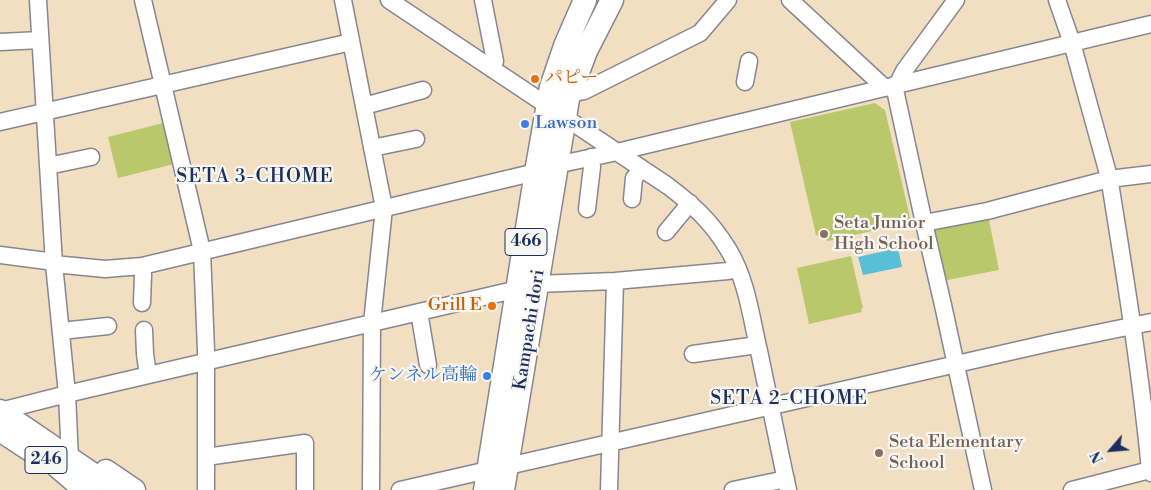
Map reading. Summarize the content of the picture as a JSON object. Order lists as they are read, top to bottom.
{
  "streets": {
    "highway": ["466", "246"]
  },
  "districts": ["SETA 3-CHOME", "SETA 2-CHOME"],
  "places": [
    "パピー",
    "Lawson",
    "Seta Junior High School",
    "Grill E",
    "ケンネル高輪",
    "Seta Elementary School"
  ],
  "north": "bottom left"
}
